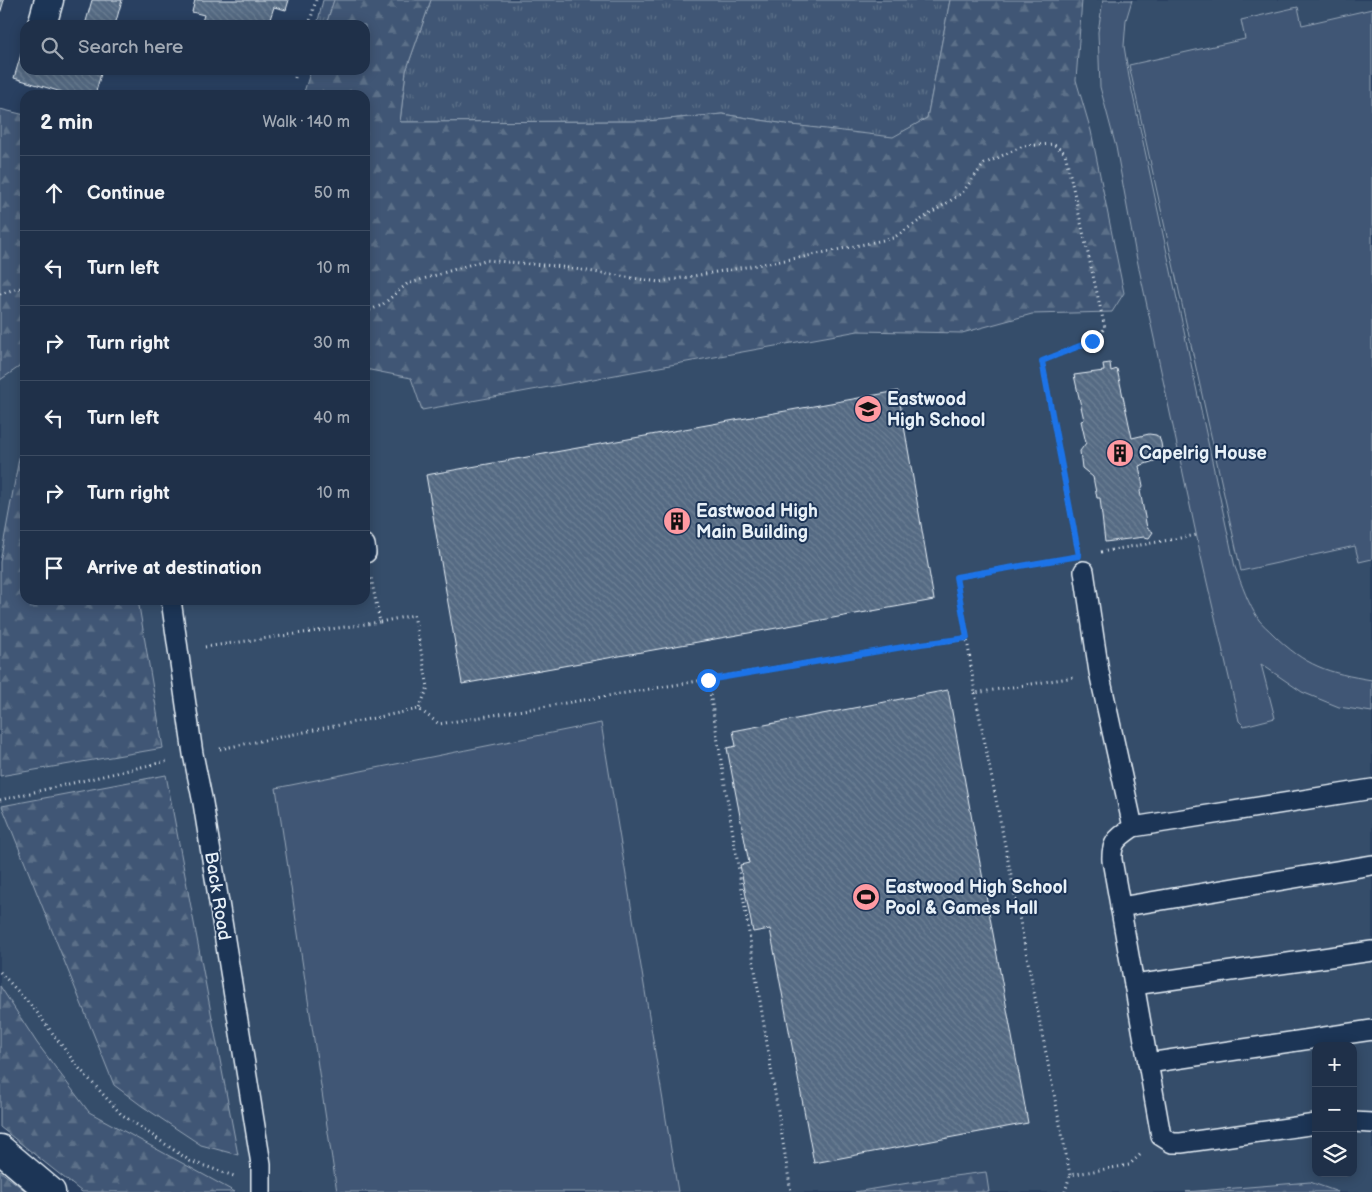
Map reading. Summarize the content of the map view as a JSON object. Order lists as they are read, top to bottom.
{
  "streets": {
    "lane": ["Back Road"]
  },
  "places": {
    "school or university": ["Eastwood High School"],
    "building": ["Capelrig House", "Eastwood High Main Building"],
    "sports": ["Eastwood High School Pool & Games Hall"]
  },
  "page": {
    "search": "Search here",
    "heading": ["2 min", "Walk · 140 m"],
    "list": [
      ["Continue", "50 m"],
      ["Turn left", "10 m"],
      ["Turn right", "30 m"],
      ["Turn left", "40 m"],
      ["Turn right", "10 m"],
      "Arrive at destination"
    ],
    "map_buttons": ["+", "−"]
  }
}
